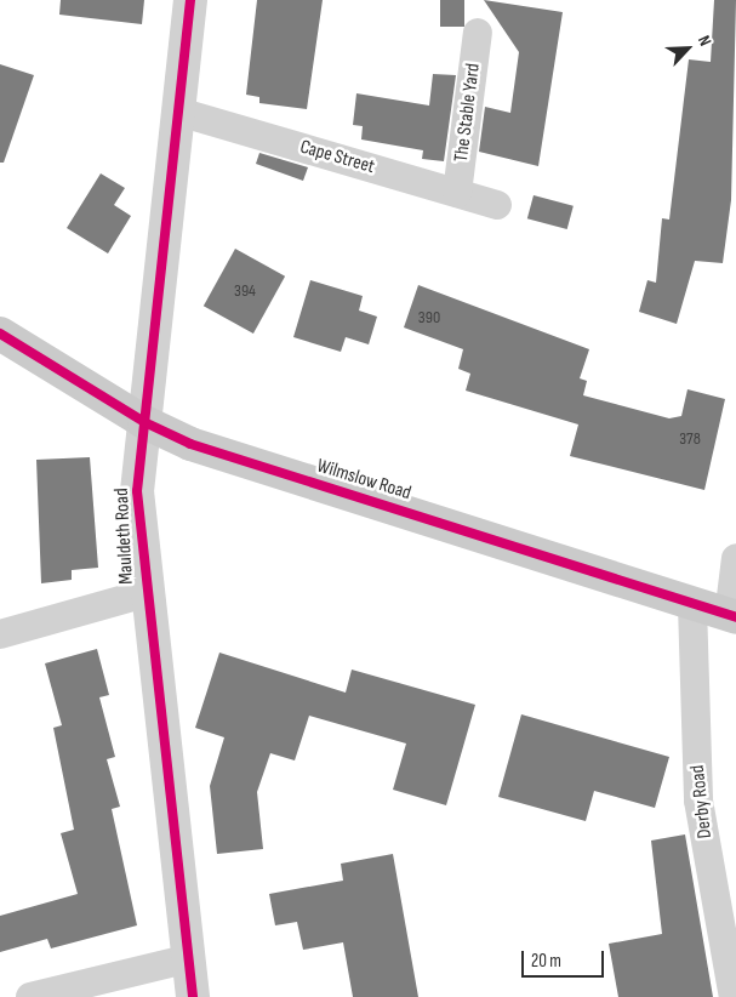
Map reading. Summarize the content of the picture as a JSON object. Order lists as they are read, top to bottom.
{
  "streets": {
    "main road": ["Wilmslow Road"],
    "street": [
      "The Stable Yard",
      "Cape Street",
      "Mauldeth Road",
      "Derby Road"
    ]
  },
  "crossings": [
    ["The Stable Yard", "Cape Street"],
    ["Cape Street", "Mauldeth Road"],
    ["Wilmslow Road", "Mauldeth Road"],
    ["Wilmslow Road", "Derby Road"]
  ],
  "house_numbers": ["394", "390", "378"],
  "scale_bar": "20 m",
  "north": "top right"
}
